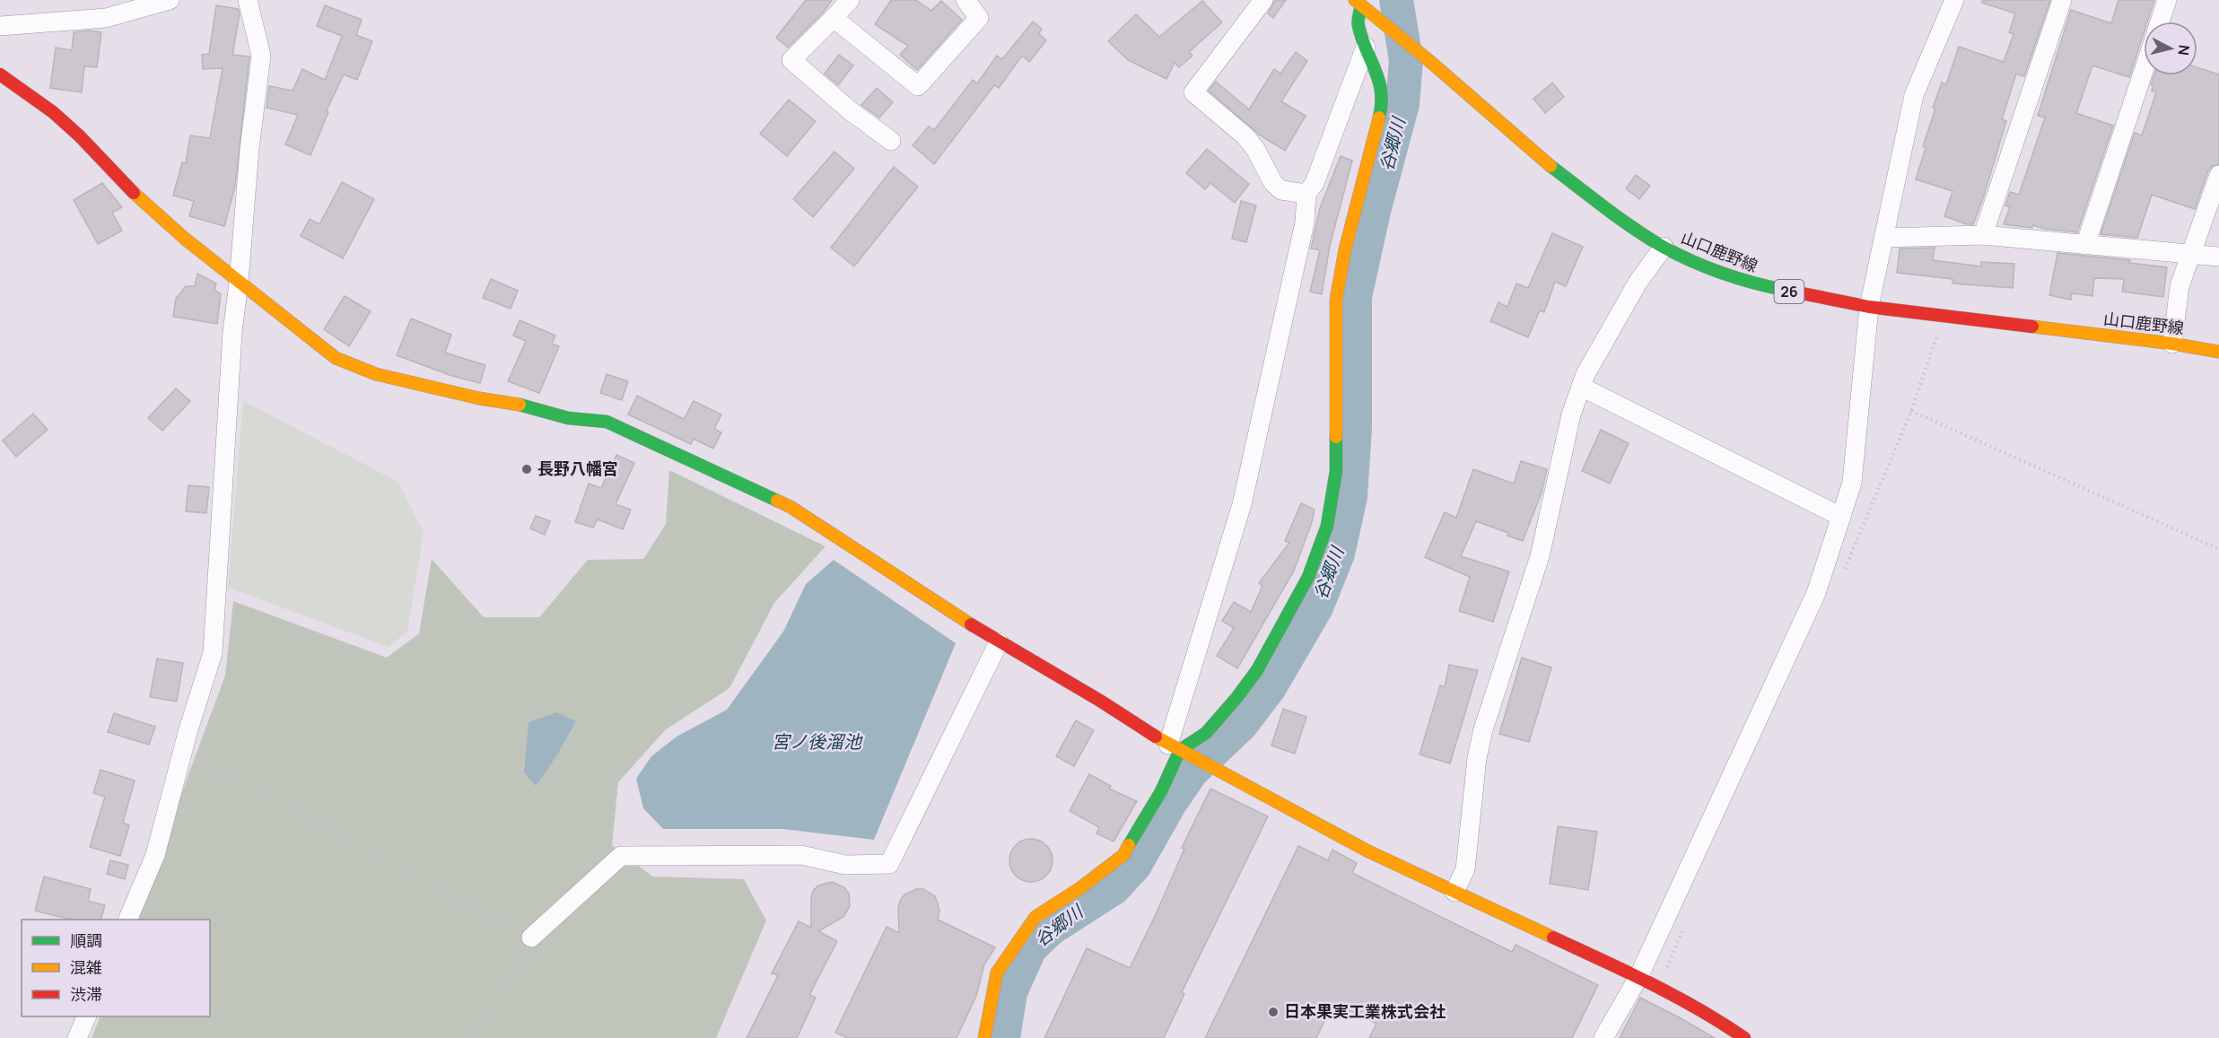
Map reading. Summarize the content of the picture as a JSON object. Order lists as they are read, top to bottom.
{
  "streets": {
    "street": ["山口鹿野線", "26"]
  },
  "water": ["谷郷川", "宮ノ後溜池"],
  "places": ["長野八幡宮", "日本果実工業株式会社"],
  "legend": ["順調", "混雑", "渋滞"],
  "north": "right"
}
